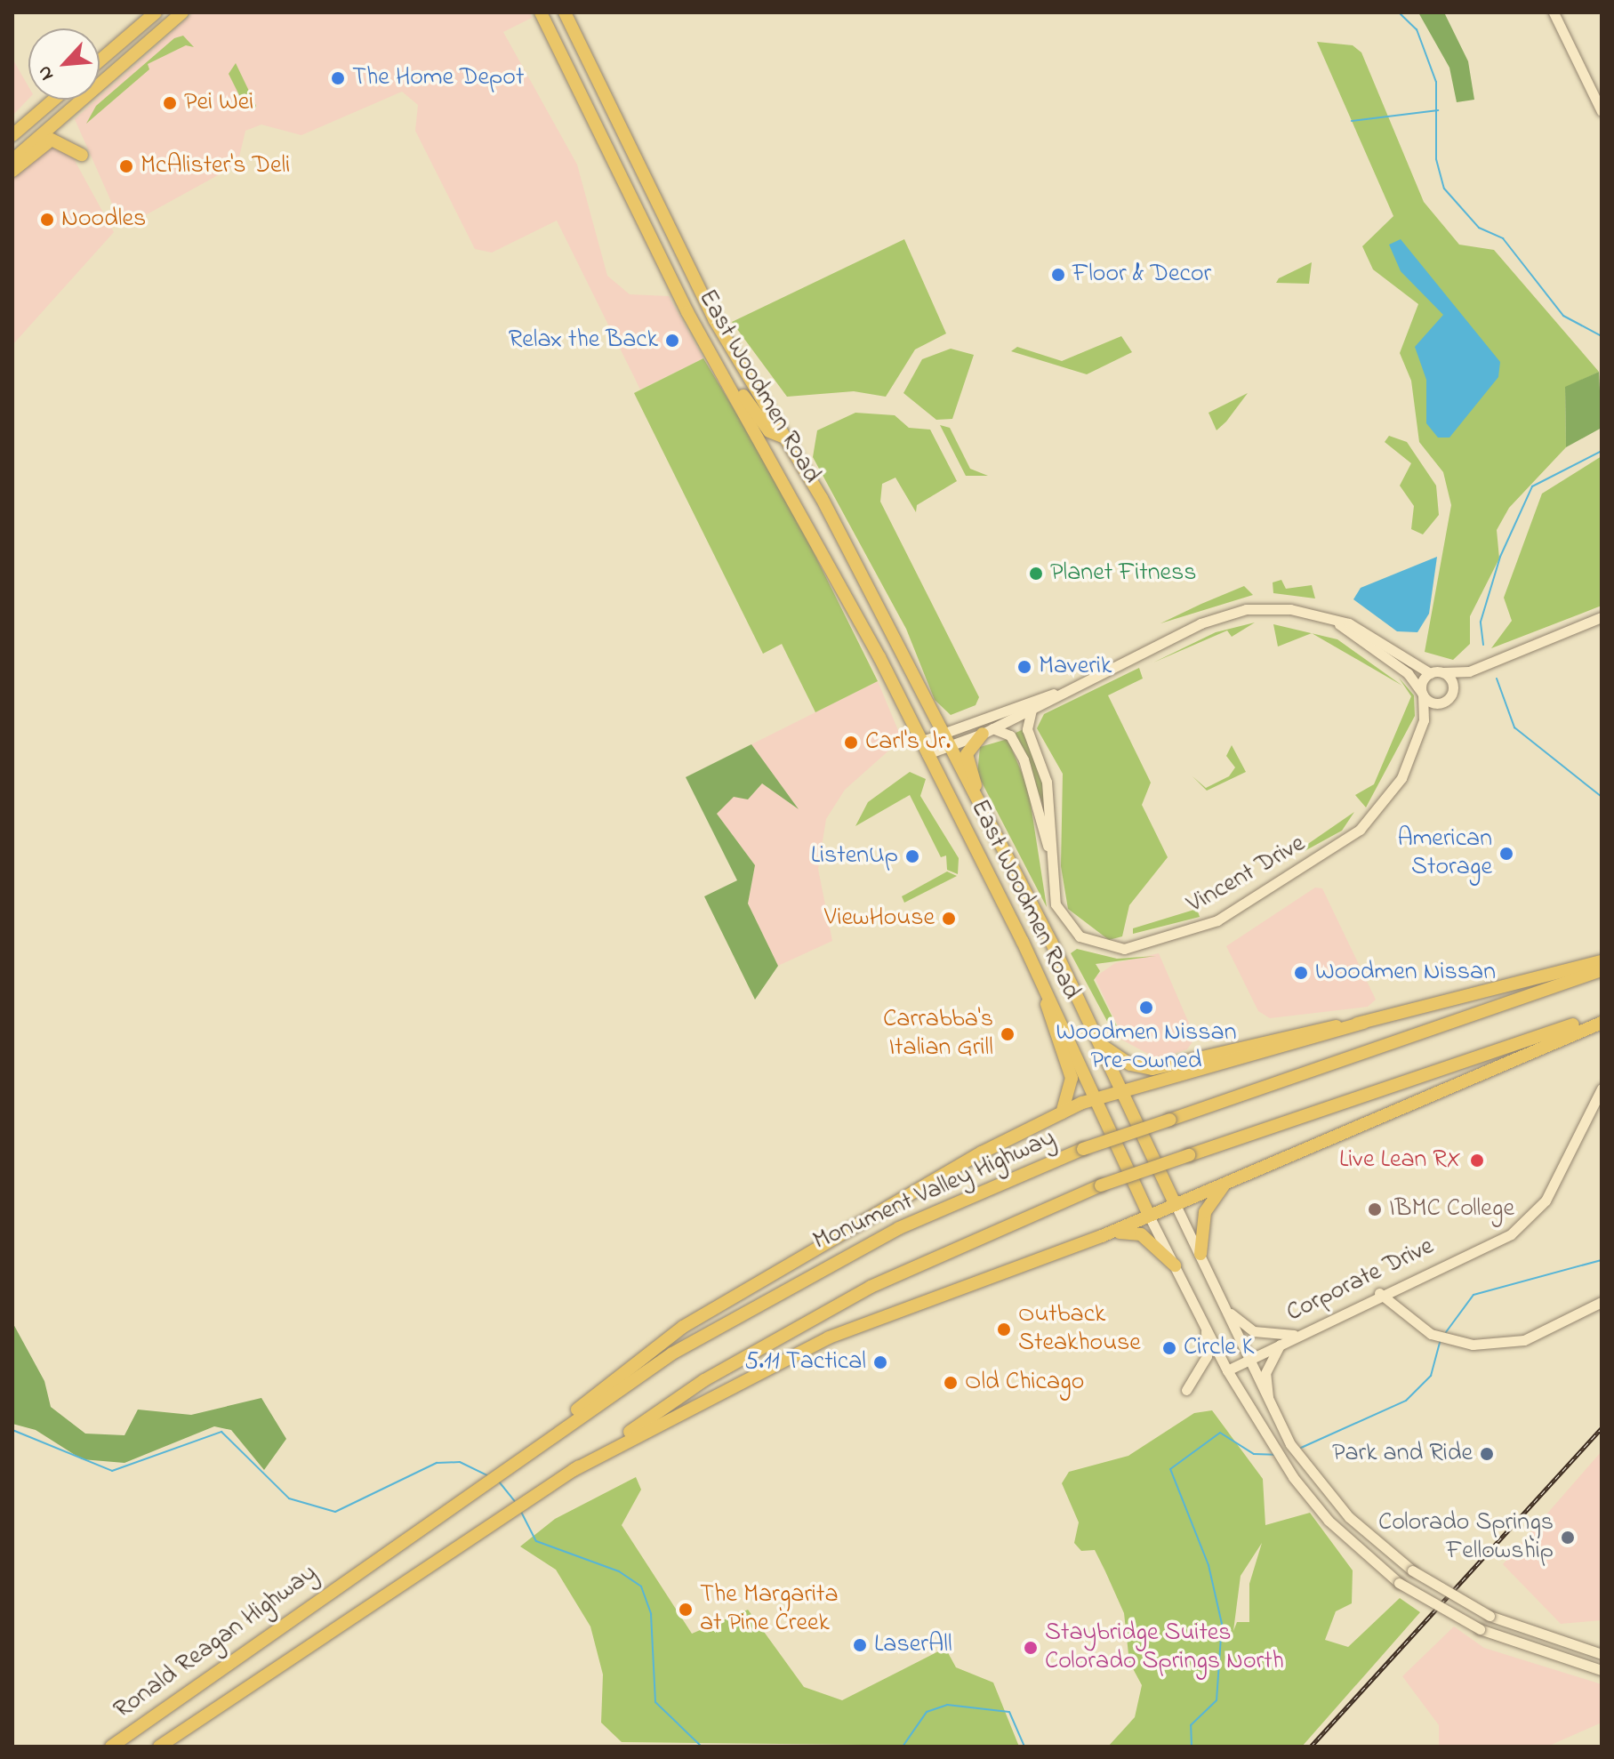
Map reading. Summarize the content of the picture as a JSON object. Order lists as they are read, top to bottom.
{
  "streets": {
    "highway": ["East Woodmen Road", "Monument Valley Highway", "Ronald Reagan Highway"],
    "street": ["Vincent Drive", "Corporate Drive"]
  },
  "crossings": [
    ["East Woodmen Road", "Corporate Drive"],
    ["Monument Valley Highway", "Ronald Reagan Highway"]
  ],
  "places": [
    "The Home Depot",
    "Pei Wei",
    "McAlister's Deli",
    "Noodles",
    "Floor & Decor",
    "Relax the Back",
    "Planet Fitness",
    "Maverik",
    "Carl's Jr.",
    "American Storage",
    "ListenUp",
    "ViewHouse",
    "Woodmen Nissan",
    "Woodmen Nissan Pre-Owned",
    "Carrabba's Italian Grill",
    "Live Lean RX",
    "IBMC College",
    "Outback Steakhouse",
    "Circle K",
    "5.11 Tactical",
    "Old Chicago",
    "Park and Ride",
    "Colorado Springs Fellowship",
    "The Margarita at Pine Creek",
    "LaserAll",
    "Staybridge Suites Colorado Springs North"
  ],
  "north": "bottom left"
}
